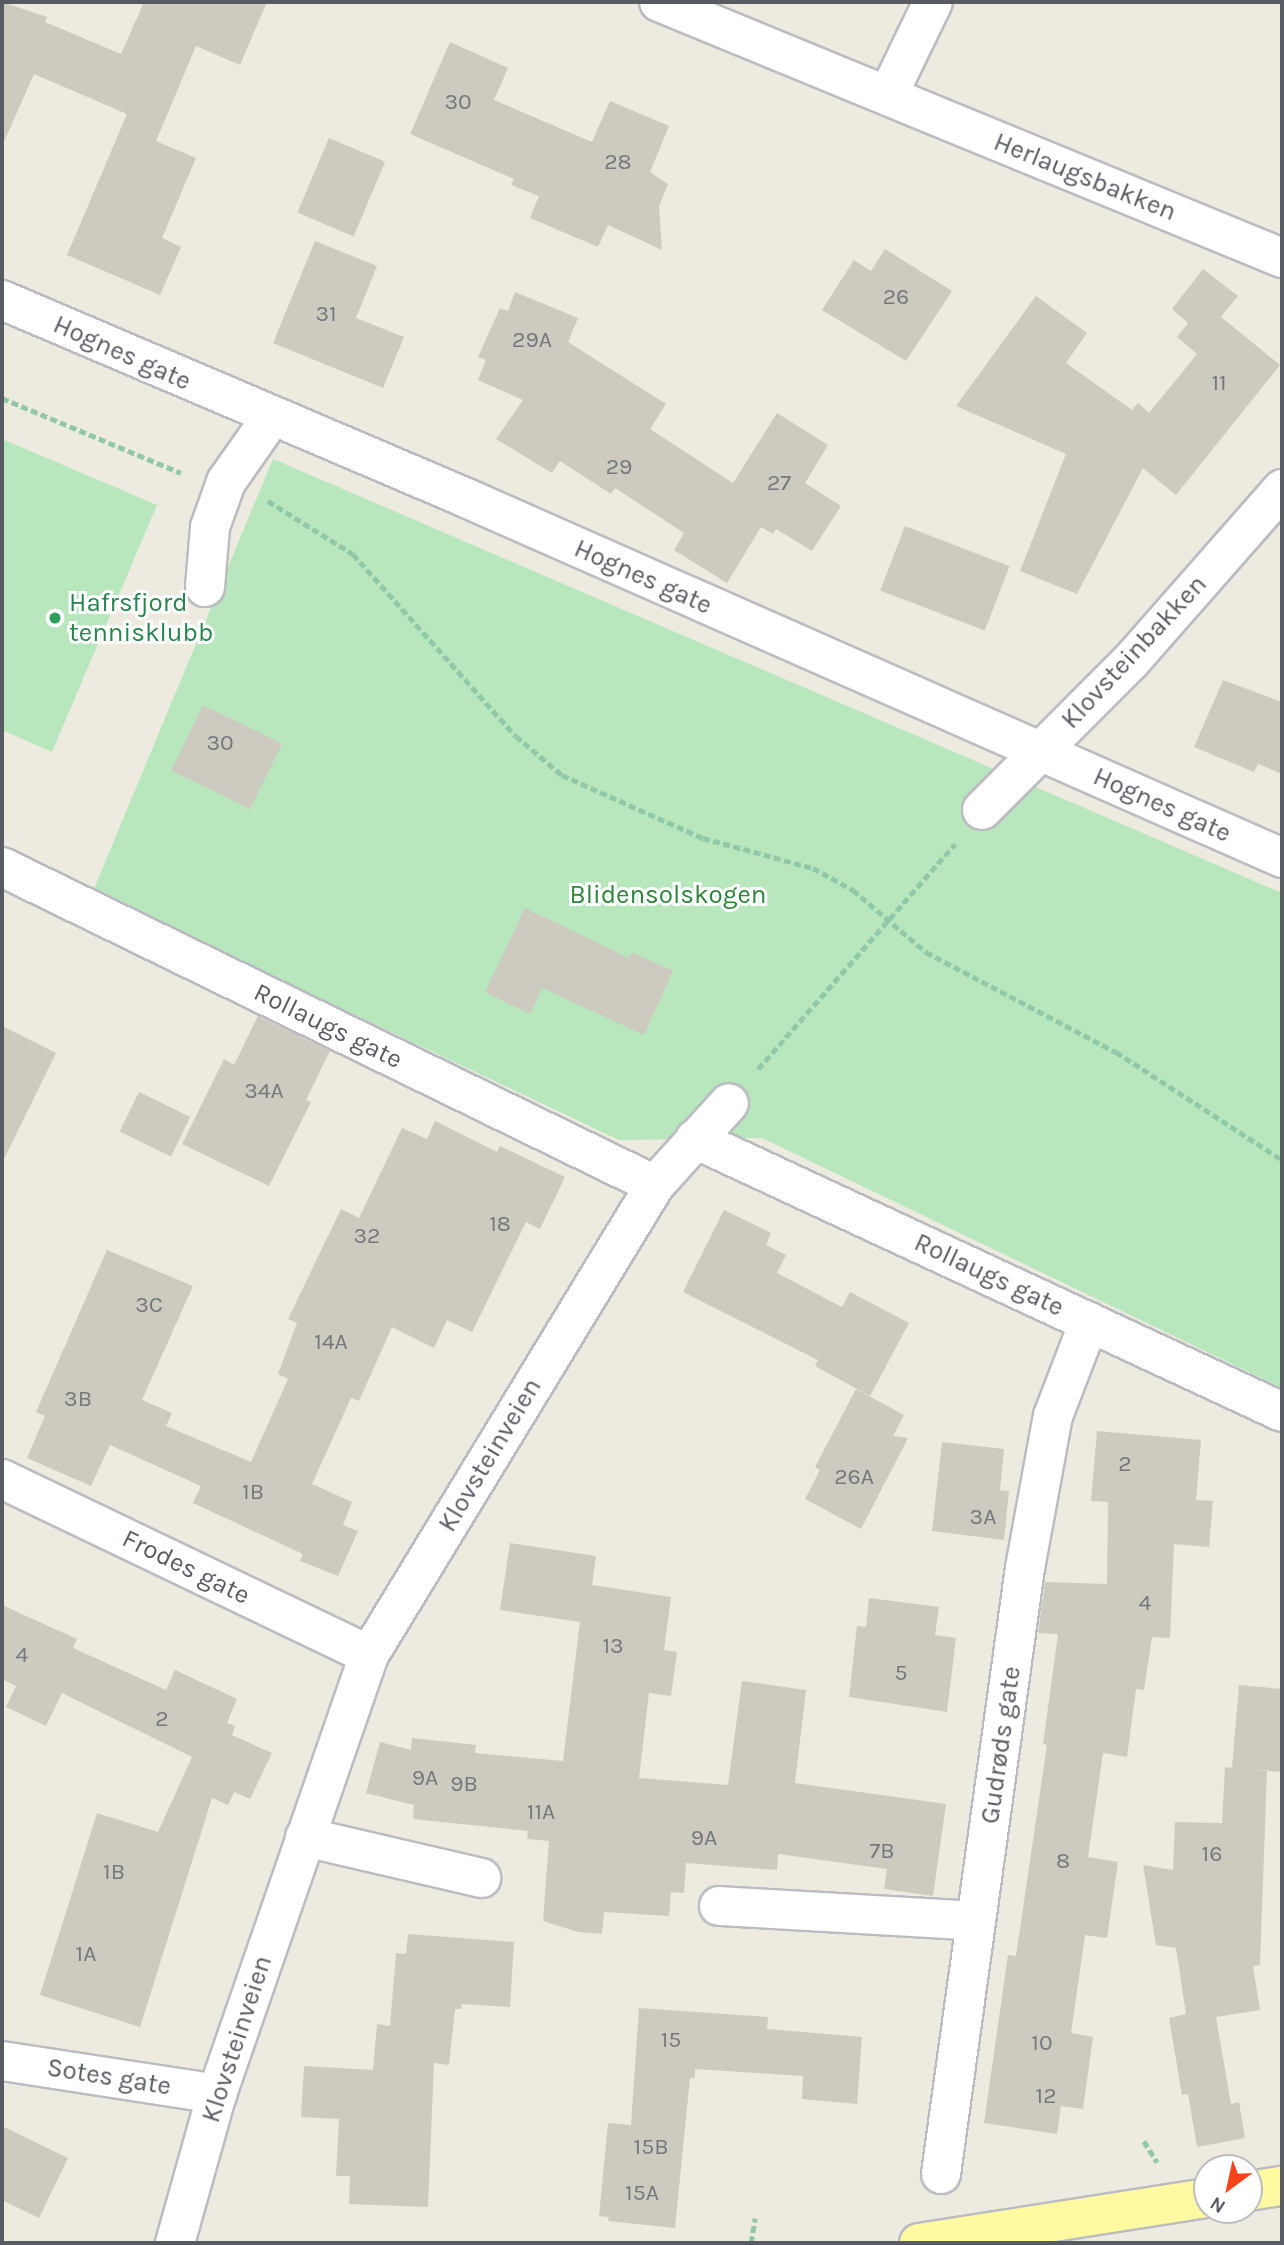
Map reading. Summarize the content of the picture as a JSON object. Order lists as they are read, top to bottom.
{
  "streets": {
    "street": [
      "Herlaugsbakken",
      "Hognes gate",
      "Klovsteinbakken",
      "Rollaugs gate",
      "Klovsteinveien",
      "Frodes gate",
      "Gudrøds gate",
      "Sotes gate"
    ]
  },
  "crossings": [
    ["Hognes gate", "Klovsteinbakken"],
    ["Rollaugs gate", "Klovsteinveien"],
    ["Rollaugs gate", "Gudrøds gate"],
    ["Klovsteinveien", "Frodes gate"],
    ["Klovsteinveien", "Sotes gate"]
  ],
  "parks": ["Blidensolskogen"],
  "places": ["Hafrsfjord tennisklubb"],
  "house_numbers": [
    "30",
    "28",
    "26",
    "31",
    "29A",
    "11",
    "29",
    "27",
    "30",
    "34A",
    "18",
    "32",
    "3C",
    "14A",
    "3B",
    "2",
    "26A",
    "1B",
    "3A",
    "4",
    "13",
    "4",
    "5",
    "2",
    "9A",
    "9B",
    "11A",
    "9A",
    "7B",
    "16",
    "8",
    "1B",
    "1A",
    "15",
    "10",
    "12",
    "15B",
    "15A"
  ],
  "north": "bottom left"
}
